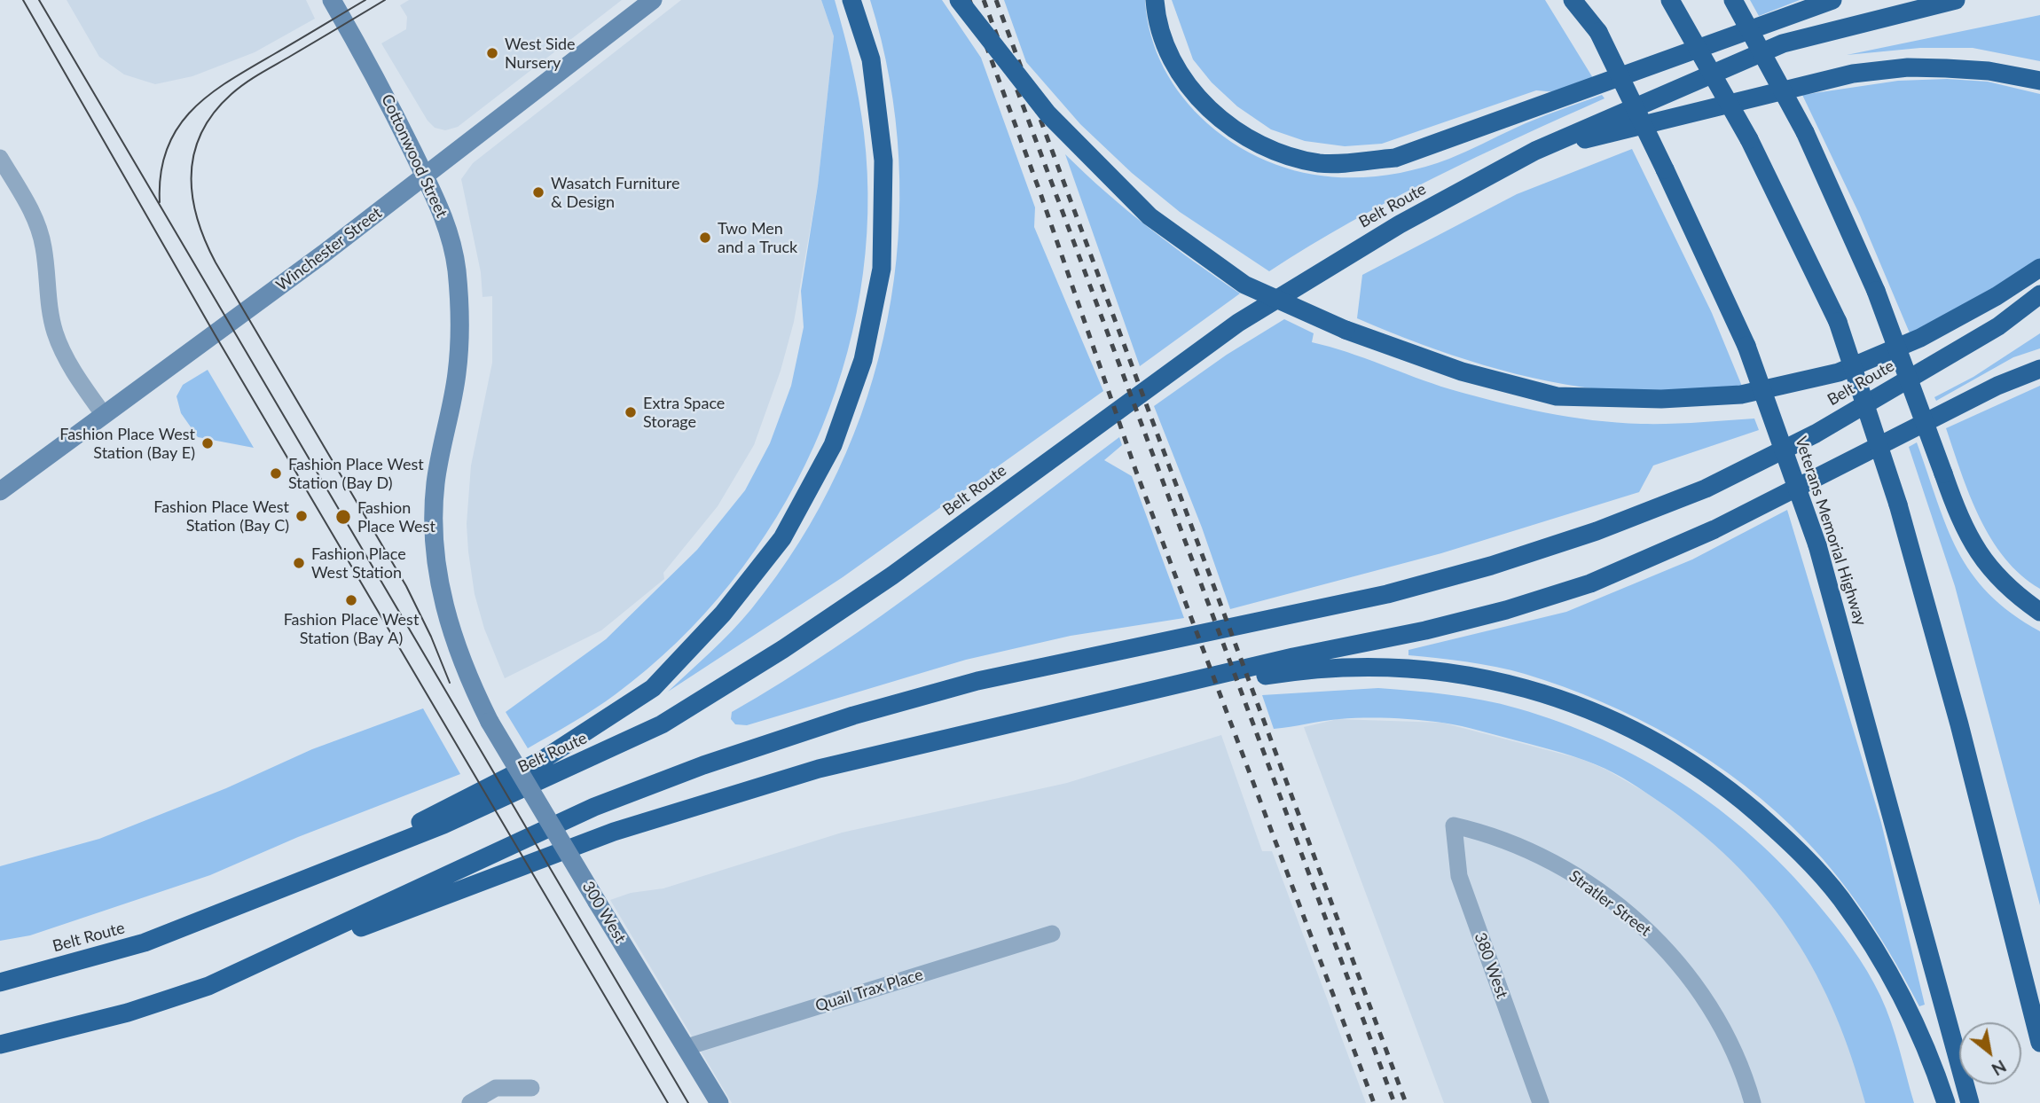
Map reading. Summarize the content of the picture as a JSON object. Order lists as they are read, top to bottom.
{
  "streets": {
    "highway": ["Belt Route", "Veterans Memorial Highway"],
    "street": [
      "Cottonwood Street",
      "Winchester Street",
      "Stratler Street",
      "300 West",
      "380 West",
      "Quail Trax Place"
    ]
  },
  "crossings": [
    ["Cottonwood Street", "Winchester Street"],
    ["Cottonwood Street", "300 West"],
    ["Stratler Street", "380 West"],
    ["300 West", "Quail Trax Place"]
  ],
  "places": [
    "West Side Nursery",
    "Wasatch Furniture & Design",
    "Two Men and a Truck",
    "Extra Space Storage",
    "Fashion Place West Station (Bay E)",
    "Fashion Place West Station (Bay D)",
    "Fashion Place West Station (Bay C)",
    "Fashion Place West",
    "Fashion Place West Station",
    "Fashion Place West Station (Bay A)"
  ],
  "north": "bottom right"
}
